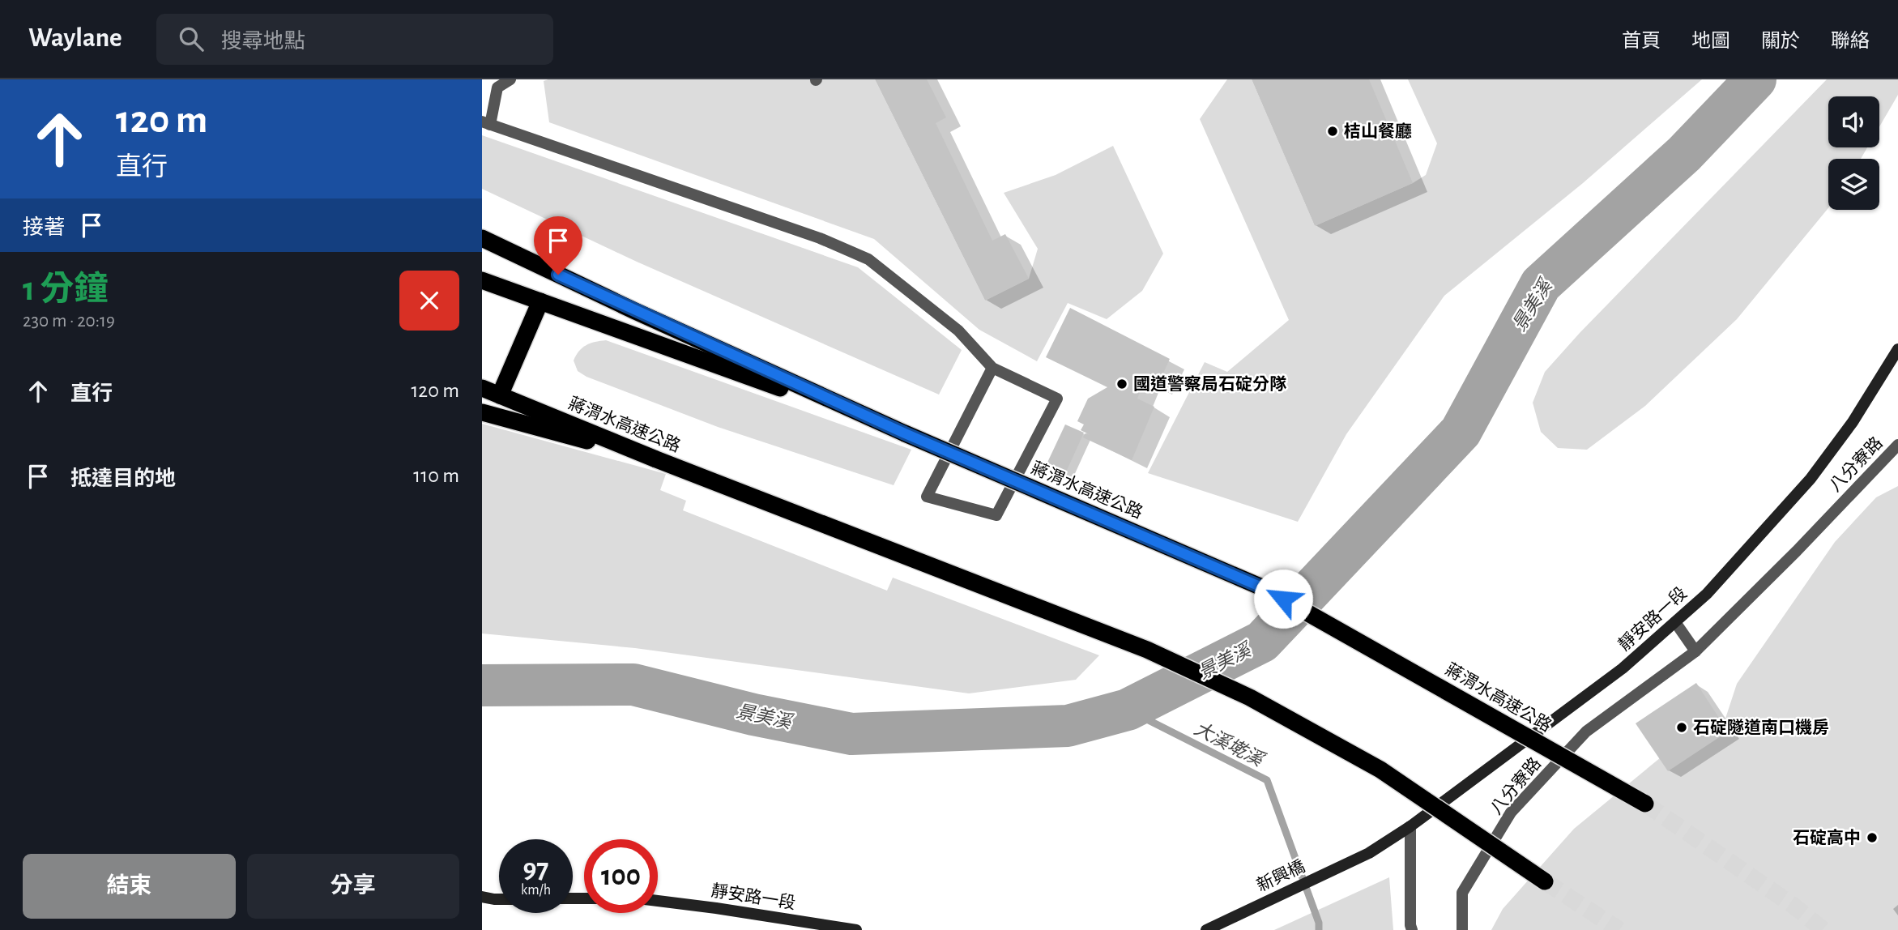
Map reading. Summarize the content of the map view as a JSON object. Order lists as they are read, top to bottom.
{
  "streets": {
    "highway": ["蔣渭水高速公路"],
    "main road": ["靜安路一段", "新興橋"],
    "street": ["八分寮路"]
  },
  "crossings": [
    ["靜安路一段", "新興橋"]
  ],
  "water": ["景美溪", "大溪墘溪"],
  "places": [
    "桔山餐廳",
    "國道警察局石碇分隊",
    "石碇隧道南口機房",
    "石碇高中"
  ],
  "page": {
    "header": "Waylane",
    "search": "搜尋地點",
    "nav": [
      "首頁",
      "地圖",
      "關於",
      "聯絡"
    ],
    "turn": ["120 m", "直行"],
    "then": "接著",
    "heading": ["1 分鐘", "230 m · 20:19"],
    "list": [
      {
        "name": "直行",
        "value": "120 m"
      },
      {
        "name": "抵達目的地",
        "value": "110 m"
      }
    ],
    "speed": "97 km/h",
    "limit": "100",
    "buttons": ["結束", "分享"]
  }
}
